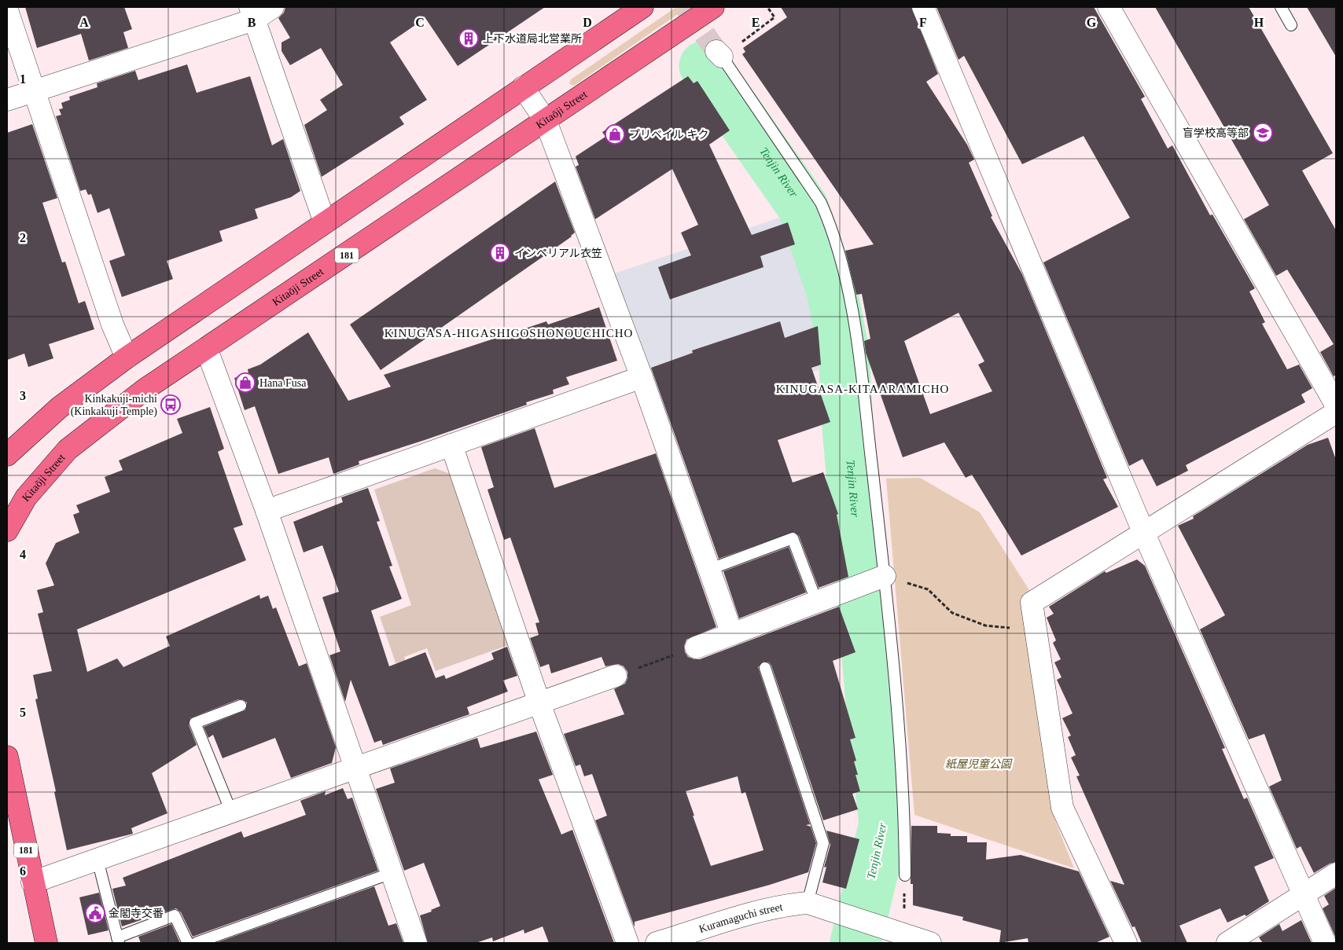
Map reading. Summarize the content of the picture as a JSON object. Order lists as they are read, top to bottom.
{
  "streets": {
    "main road": ["Kitaōji Street", "181"],
    "street": ["Kuramaguchi street"]
  },
  "districts": ["KINUGASA-HIGASHIGOSHONOUCHICHO", "KINUGASA-KITAARAMICHO"],
  "water": ["Tenjin River"],
  "parks": ["紙屋児童公園"],
  "places": {
    "building": ["上下水道局北営業所", "インペリアル衣笠"],
    "school or university": ["盲学校高等部"],
    "shop": ["プリベイル キク", "Hana Fusa"],
    "bus stop": ["Kinkakuji-michi (Kinkakuji Temple)"],
    "public building": ["金閣寺交番"]
  },
  "grid": {
    "columns": [
      "A",
      "B",
      "C",
      "D",
      "E",
      "F",
      "G",
      "H"
    ],
    "rows": [
      "1",
      "2",
      "3",
      "4",
      "5",
      "6"
    ]
  }
}
